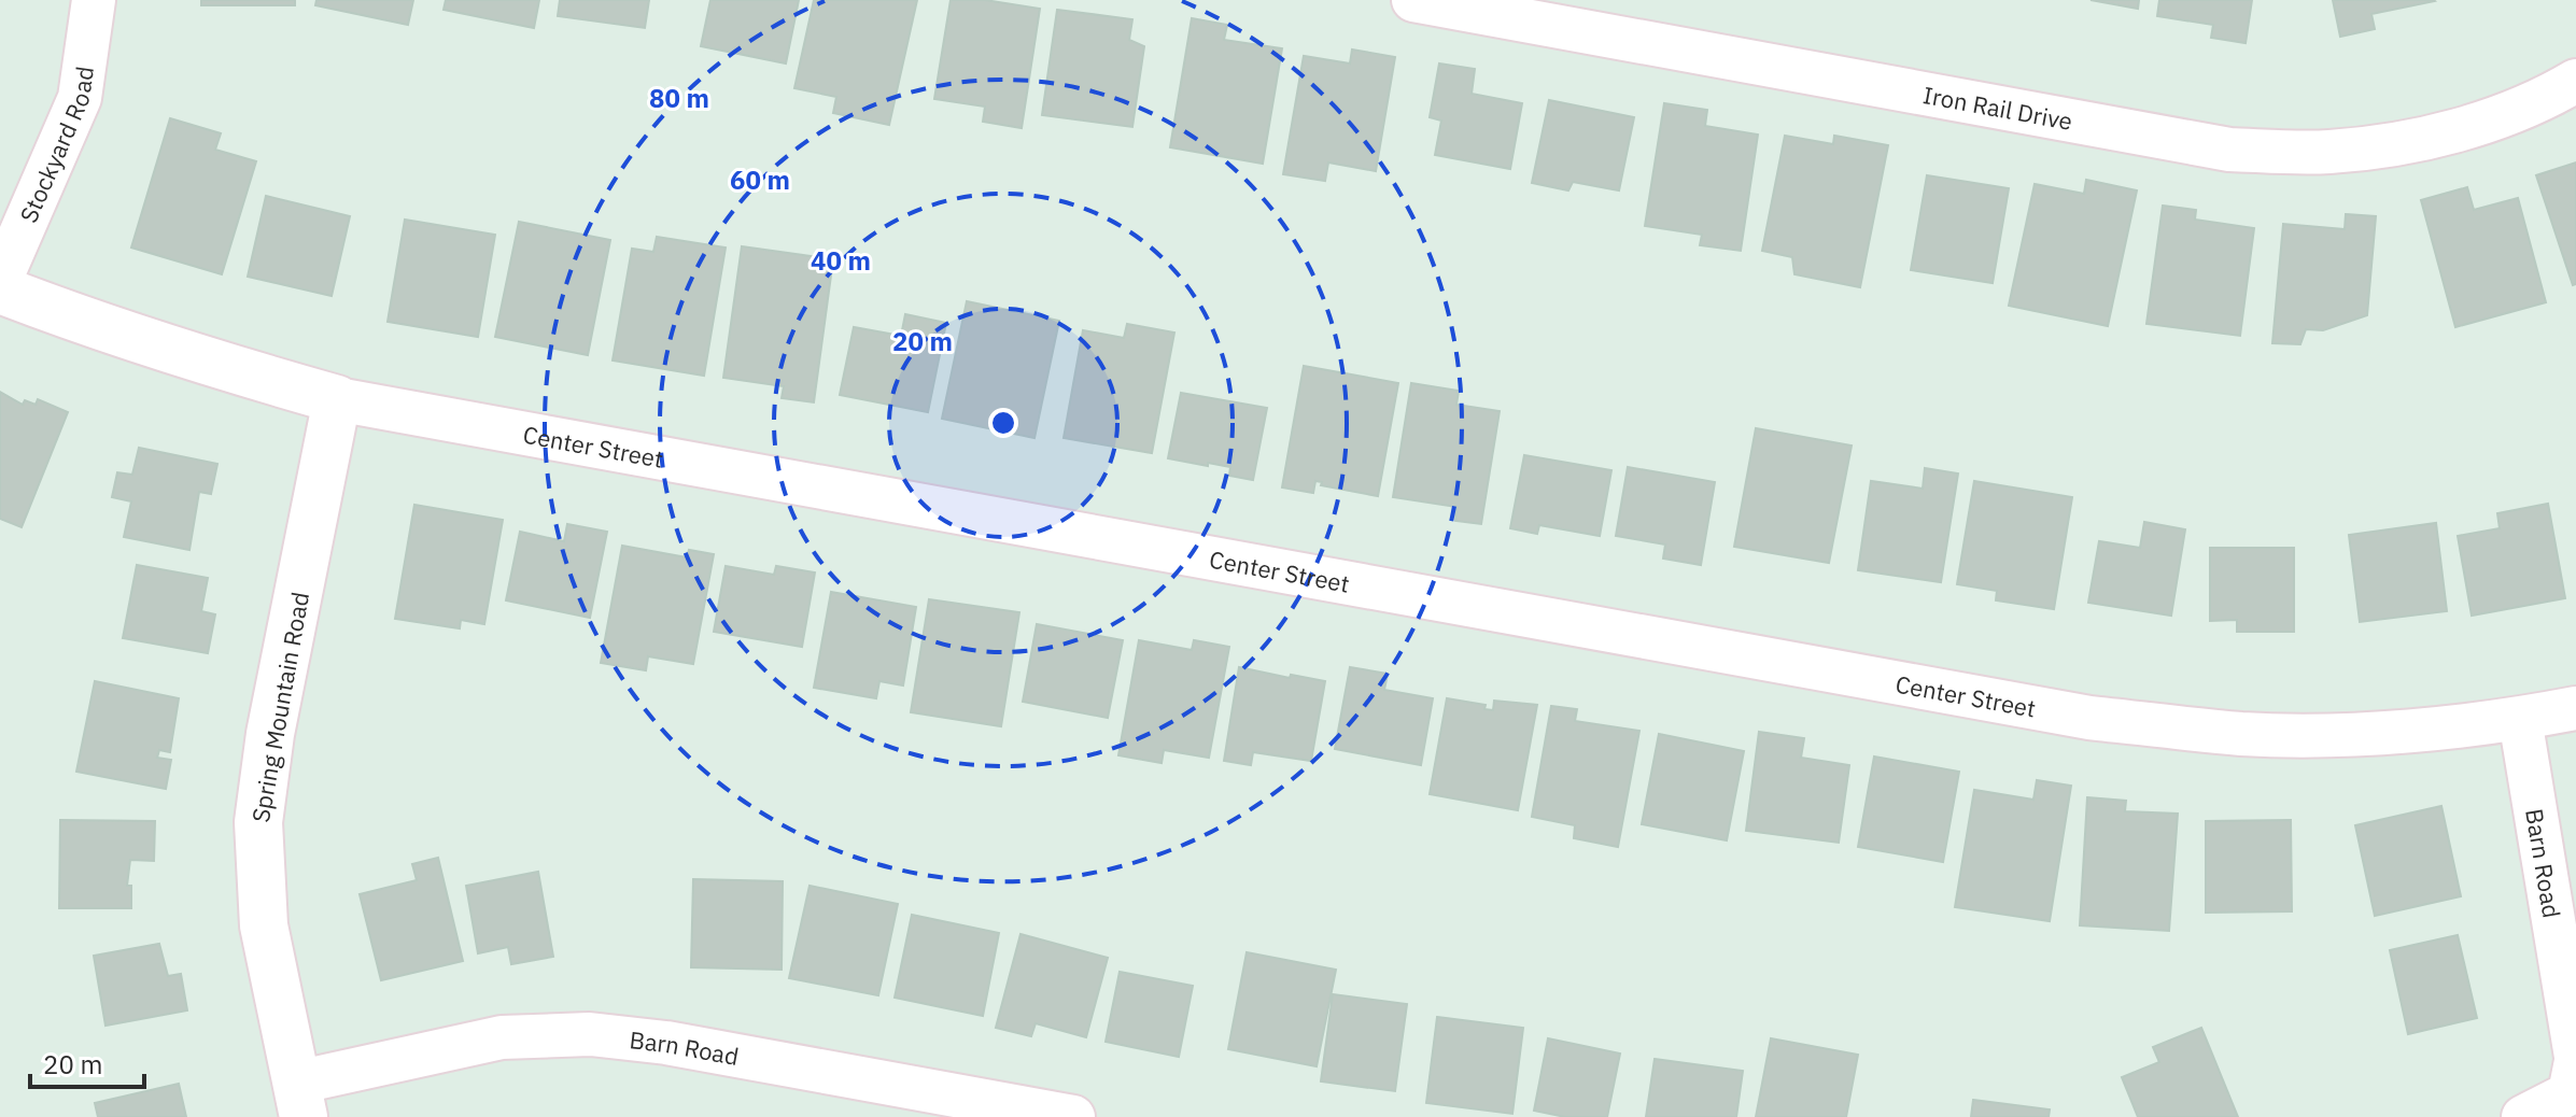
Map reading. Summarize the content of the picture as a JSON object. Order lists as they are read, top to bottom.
{
  "streets": {
    "street": [
      "Iron Rail Drive",
      "Stockyard Road",
      "Center Street",
      "Spring Mountain Road",
      "Barn Road"
    ]
  },
  "crossings": [
    ["Center Street", "Spring Mountain Road"],
    ["Center Street", "Barn Road"],
    ["Spring Mountain Road", "Barn Road"]
  ],
  "scale_bar": "20 m",
  "rings": [
    "80 m",
    "60 m",
    "40 m",
    "20 m"
  ]
}
